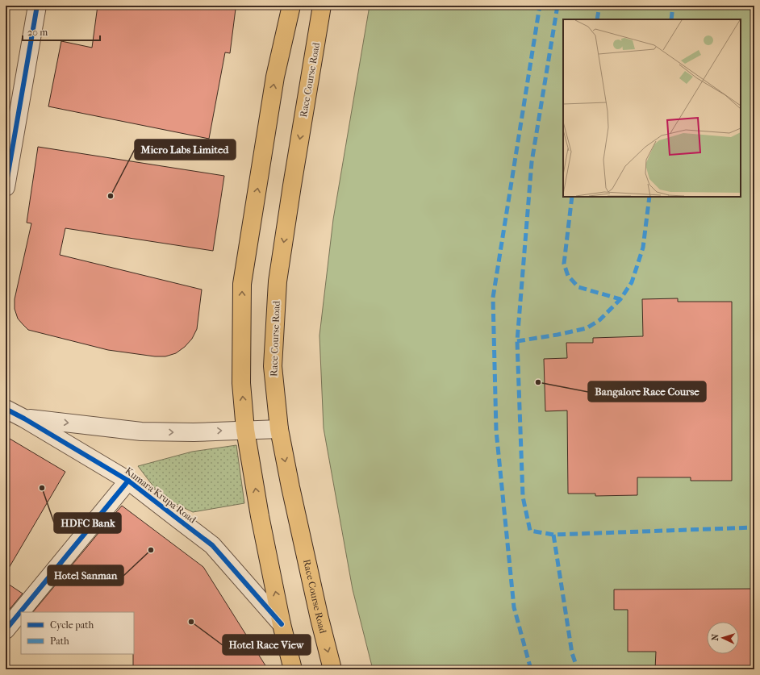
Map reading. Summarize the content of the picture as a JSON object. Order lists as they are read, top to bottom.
{
  "streets": {
    "main road": ["Race Course Road"],
    "street": ["Kumara Krupa Road"]
  },
  "places": [
    "Micro Labs Limited",
    "Bangalore Race Course",
    "HDFC Bank",
    "Hotel Sanman",
    "Hotel Race View"
  ],
  "legend": ["Cycle path", "Path"],
  "scale_bar": "20 m",
  "north": "left"
}
